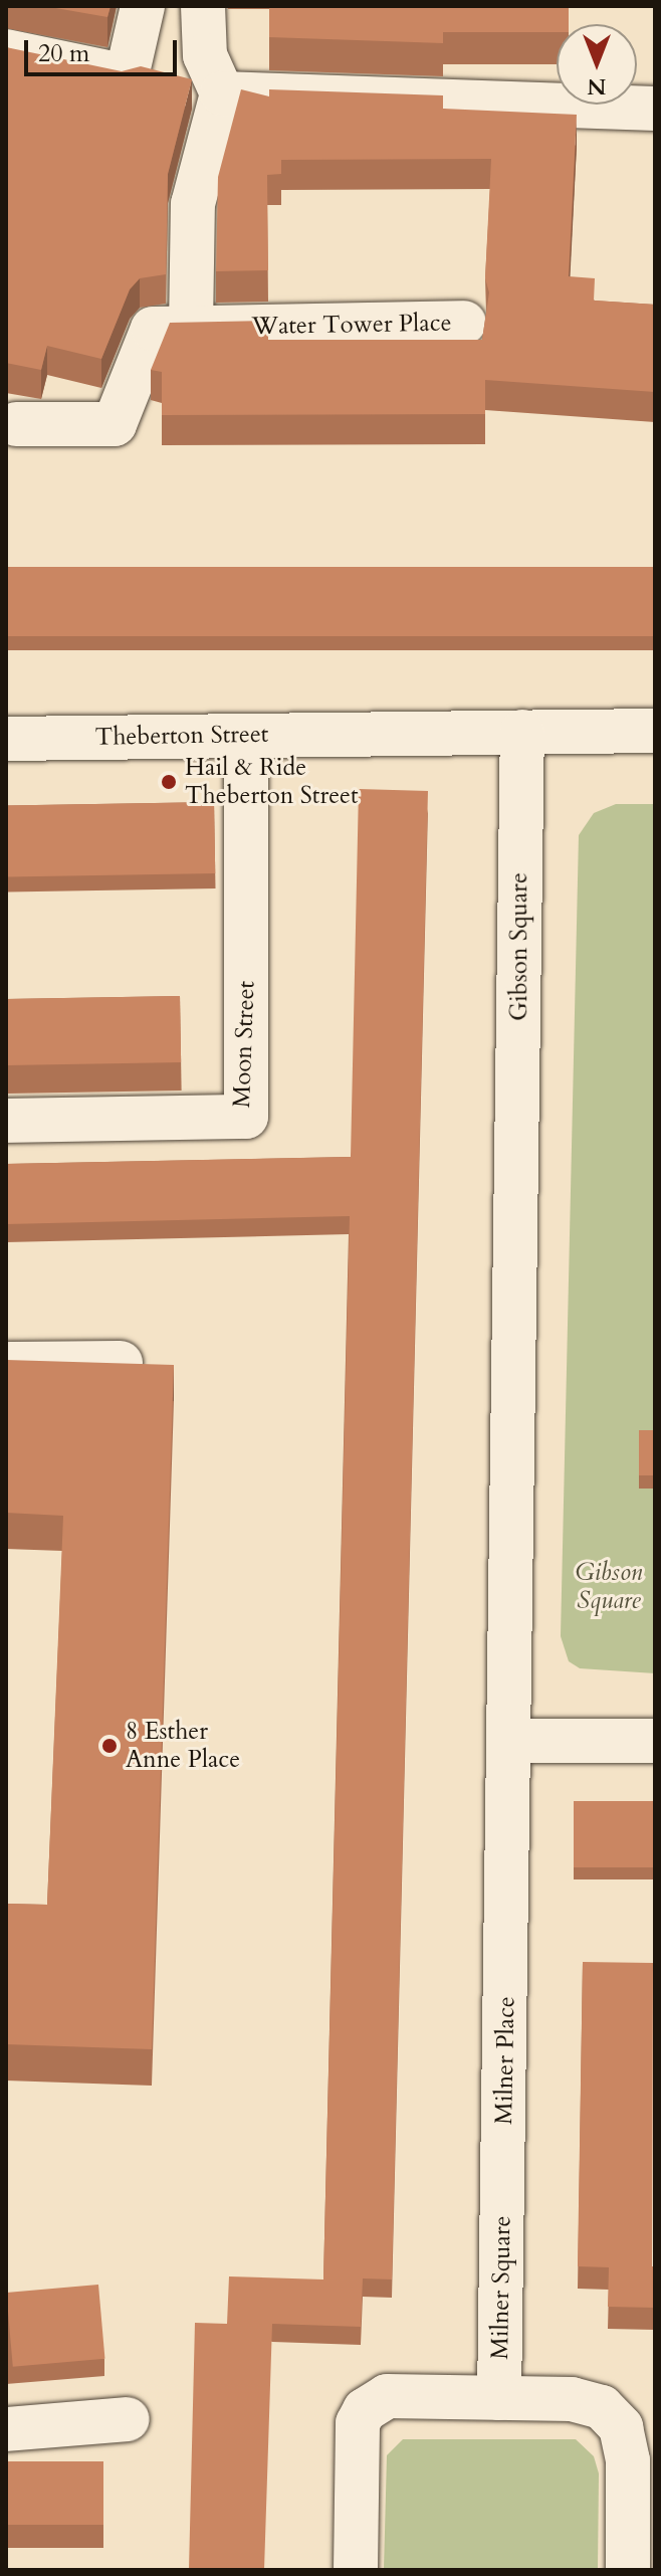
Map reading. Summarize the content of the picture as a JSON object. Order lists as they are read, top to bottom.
{
  "streets": {
    "street": [
      "Water Tower Place",
      "Theberton Street",
      "Gibson Square",
      "Moon Street",
      "Milner Place",
      "Milner Square"
    ]
  },
  "crossings": [
    ["Theberton Street", "Gibson Square"],
    ["Theberton Street", "Moon Street"],
    ["Gibson Square", "Milner Place"],
    ["Milner Place", "Milner Square"]
  ],
  "parks": ["Gibson Square"],
  "places": ["Hail & Ride Theberton Street", "8 Esther Anne Place"],
  "scale_bar": "20 m",
  "north": "bottom"
}
